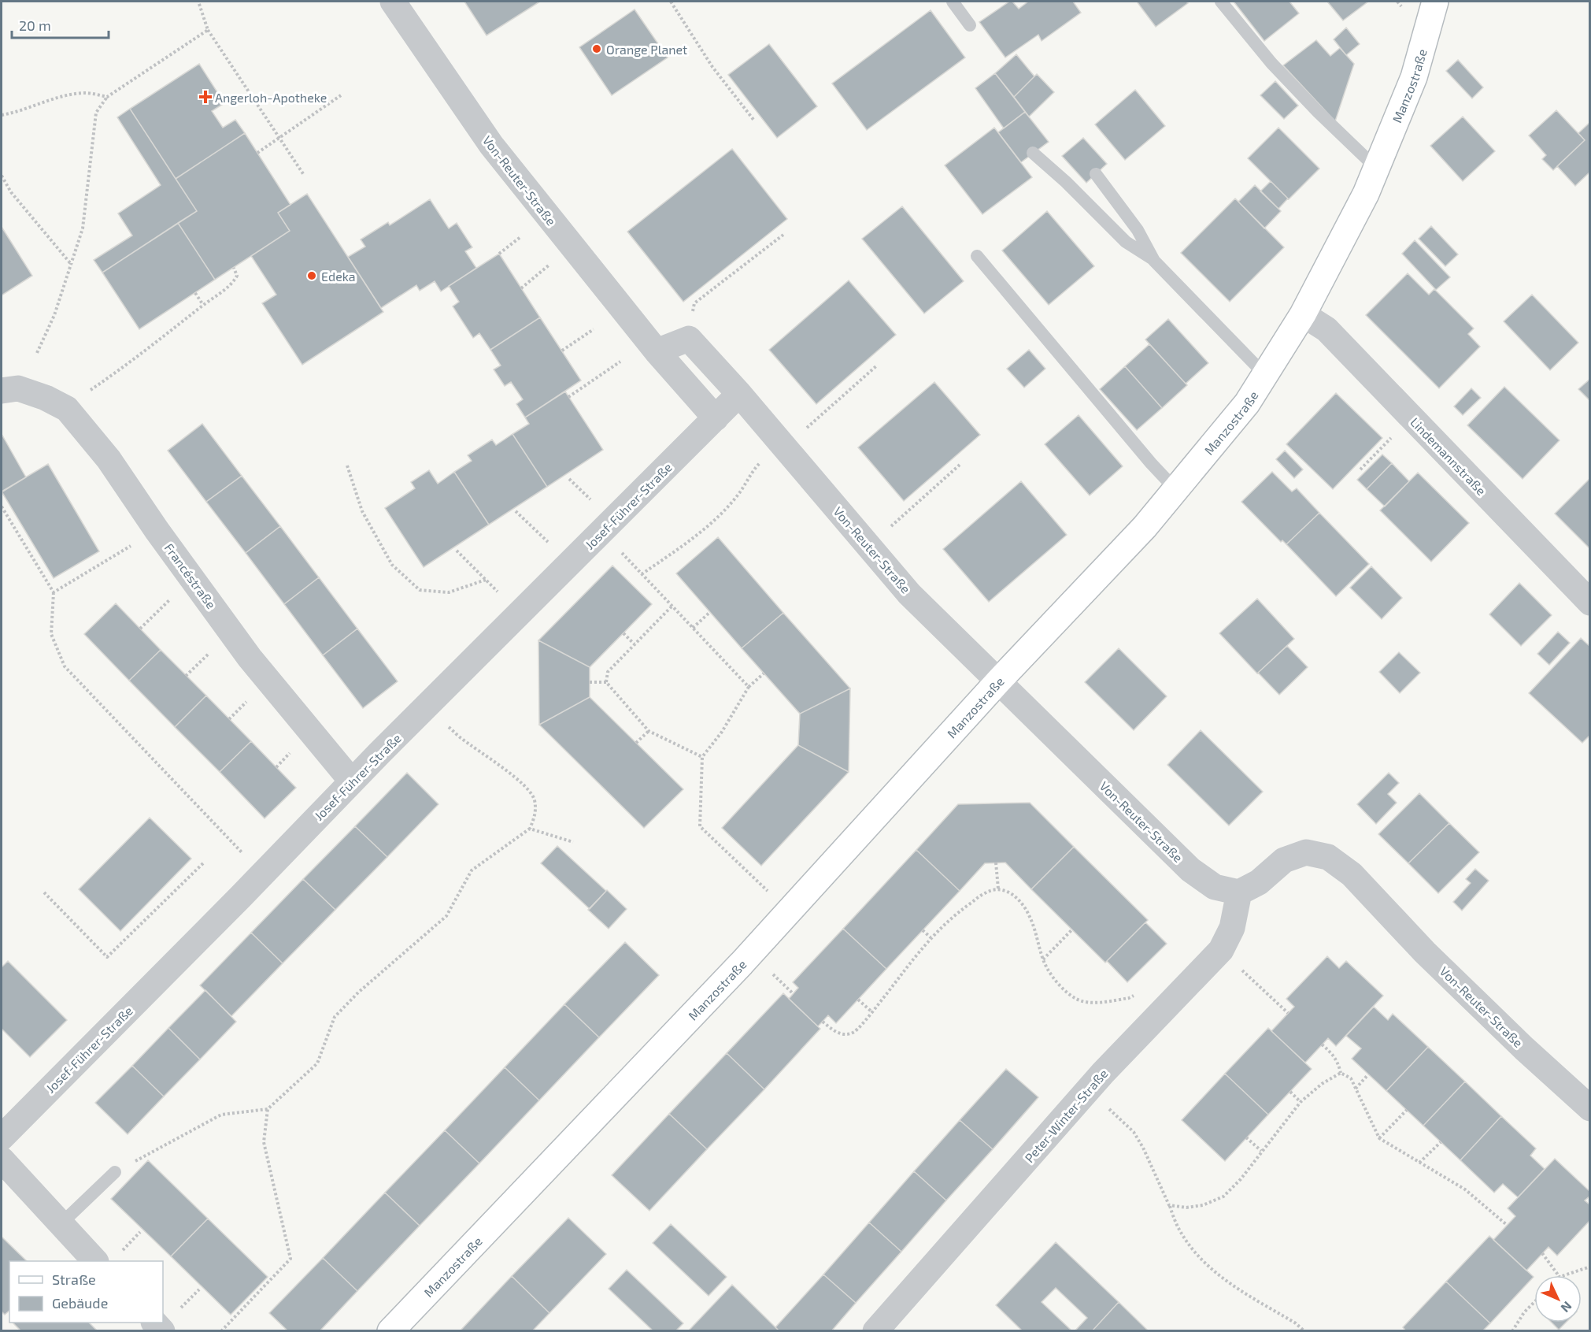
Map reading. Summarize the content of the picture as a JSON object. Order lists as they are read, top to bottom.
{
  "streets": {
    "street": [
      "Manzostraße",
      "Von-Reuter-Straße",
      "Lindemannstraße",
      "Josef-Führer-Straße",
      "Francéstraße",
      "Peter-Winter-Straße"
    ]
  },
  "crossings": [
    ["Manzostraße", "Von-Reuter-Straße"],
    ["Manzostraße", "Lindemannstraße"],
    ["Von-Reuter-Straße", "Josef-Führer-Straße"],
    ["Von-Reuter-Straße", "Peter-Winter-Straße"],
    ["Josef-Führer-Straße", "Francéstraße"]
  ],
  "places": {
    "other": ["Orange Planet", "Edeka"],
    "health": ["Angerloh-Apotheke"]
  },
  "legend": ["Straße", "Gebäude"],
  "scale_bar": "20 m",
  "north": "bottom right"
}
